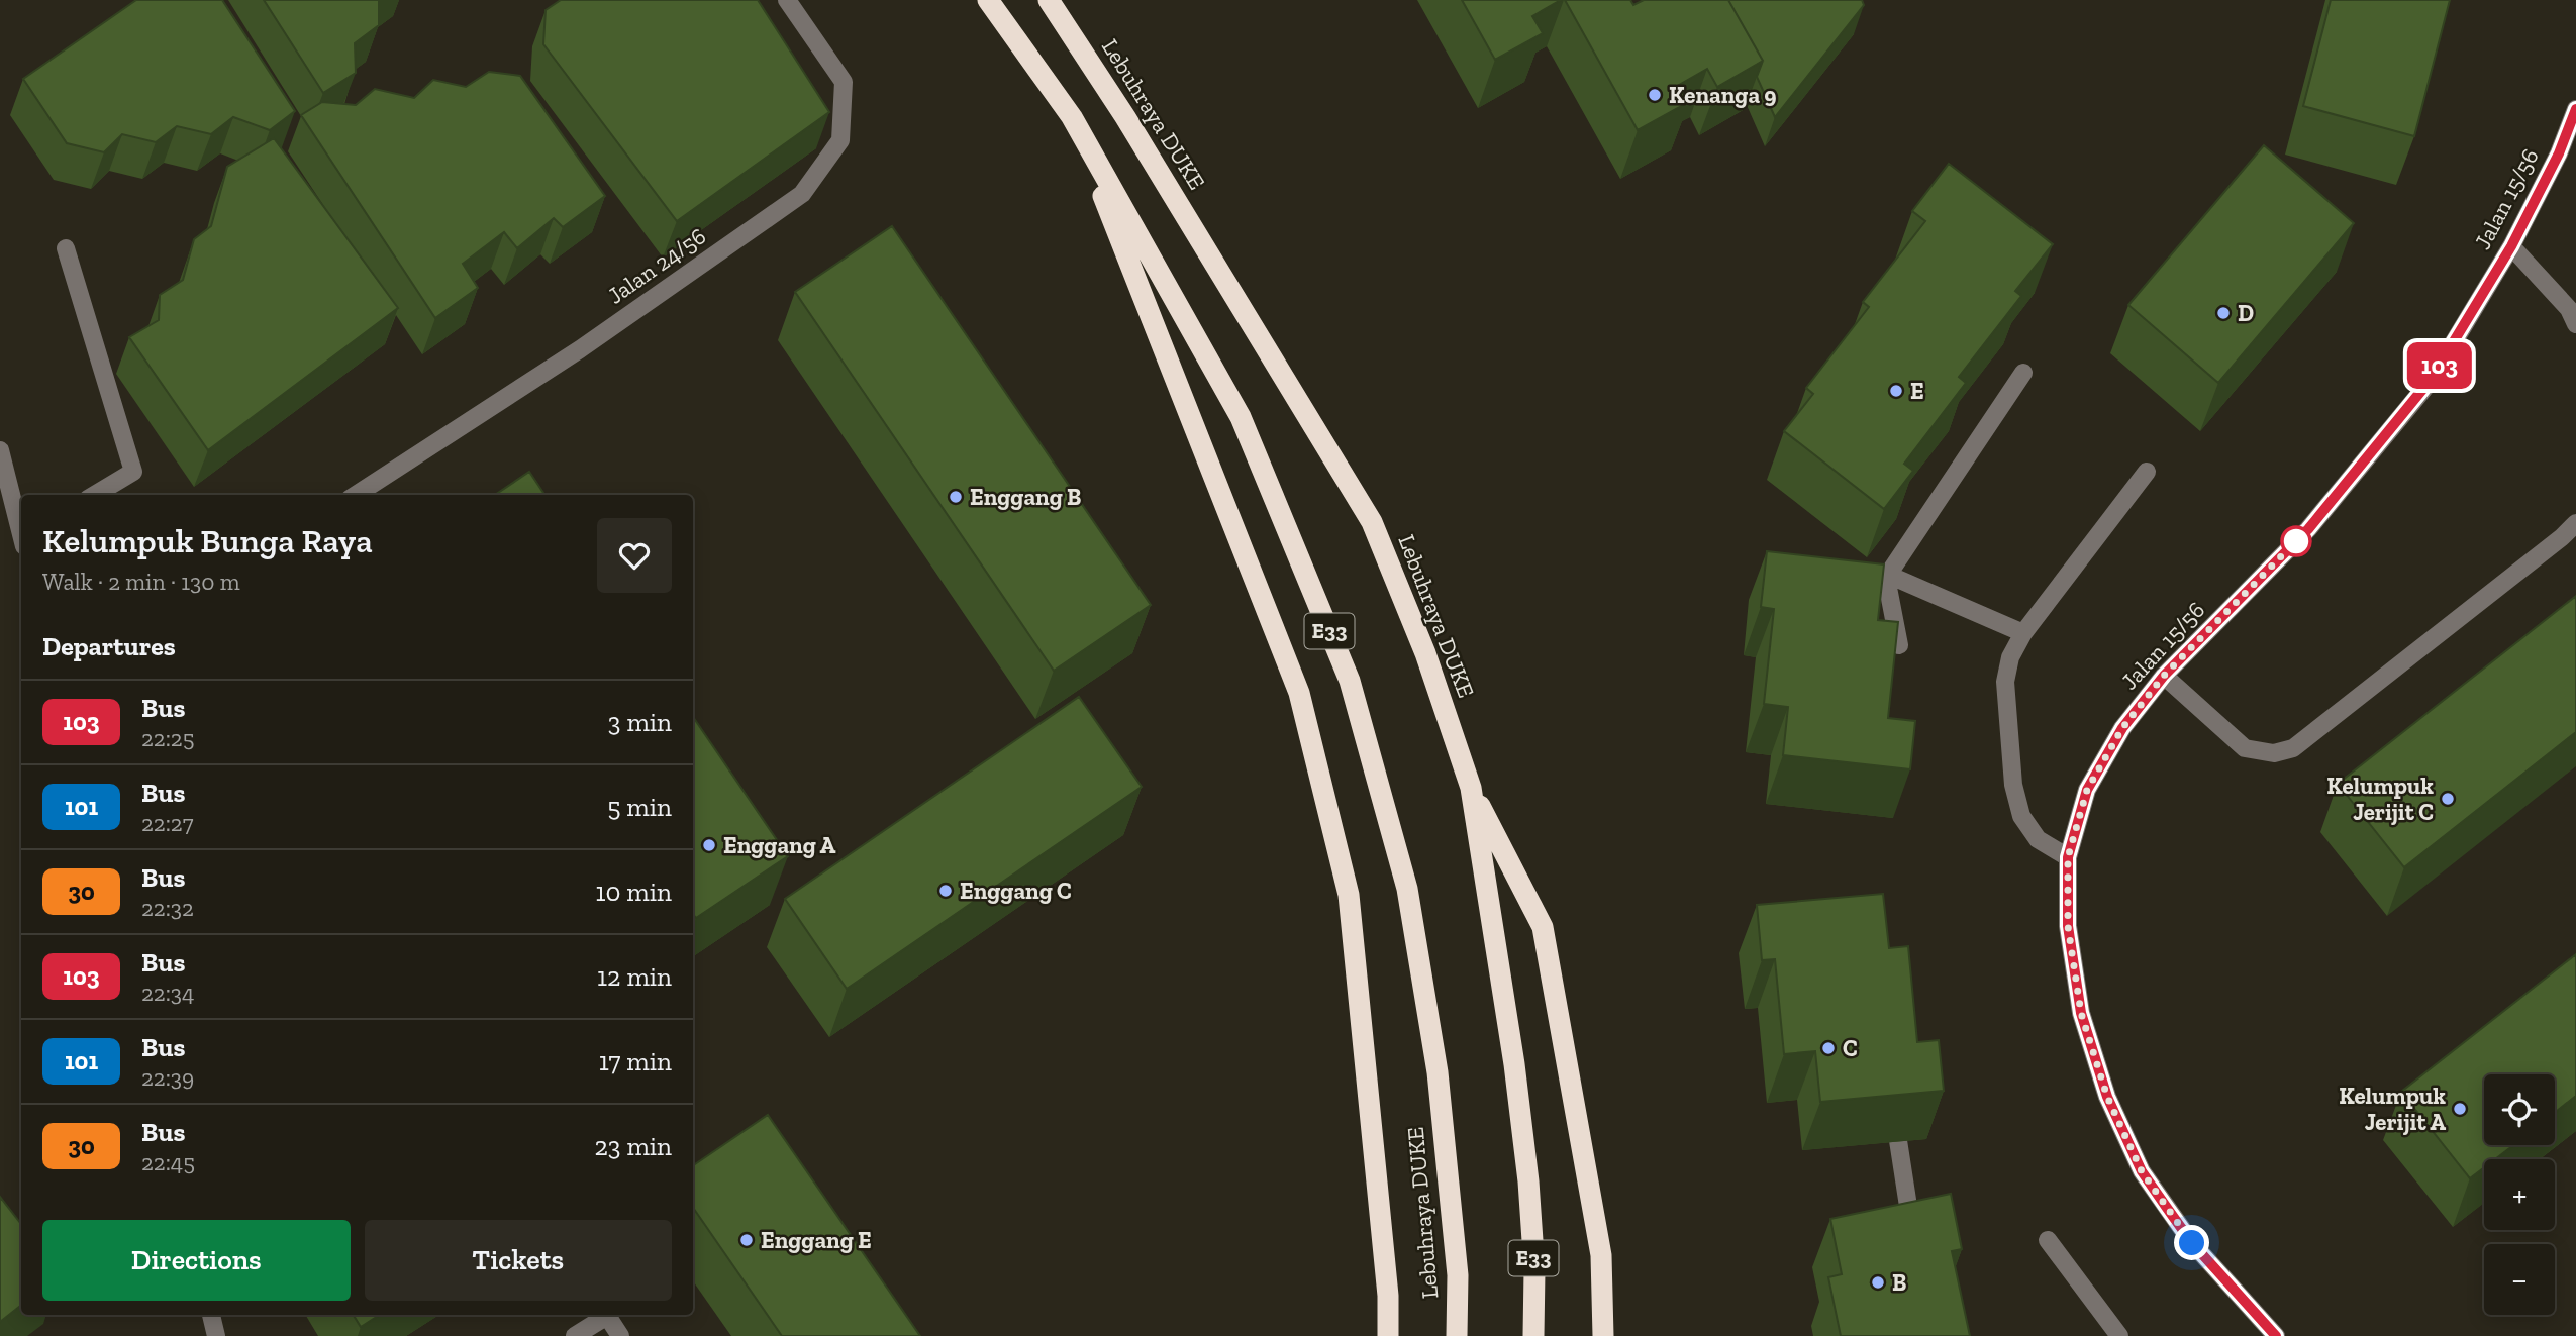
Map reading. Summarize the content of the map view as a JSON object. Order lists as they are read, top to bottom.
{
  "streets": {
    "highway": ["Lebuhraya DUKE", "E33"],
    "street": ["Jalan 15/56", "Jalan 24/56"]
  },
  "places": [
    "Kenanga 9",
    "D",
    "E",
    "Enggang B",
    "Kelumpuk Jerijit C",
    "Enggang A",
    "Enggang C",
    "C",
    "Kelumpuk Jerijit A",
    "Enggang E",
    "B"
  ],
  "lines": ["bus line 103"],
  "page": {
    "on_map": "103",
    "heading": [
      ["Kelumpuk Bunga Raya", "Walk · 2 min · 130 m"],
      "Departures"
    ],
    "list": [
      {
        "mark": "103",
        "name": "Bus",
        "note": "22:25",
        "value": "3 min"
      },
      {
        "mark": "101",
        "name": "Bus",
        "note": "22:27",
        "value": "5 min"
      },
      {
        "mark": "30",
        "name": "Bus",
        "note": "22:32",
        "value": "10 min"
      },
      {
        "mark": "103",
        "name": "Bus",
        "note": "22:34",
        "value": "12 min"
      },
      {
        "mark": "101",
        "name": "Bus",
        "note": "22:39",
        "value": "17 min"
      },
      {
        "mark": "30",
        "name": "Bus",
        "note": "22:45",
        "value": "23 min"
      }
    ],
    "map_buttons": ["+", "−"],
    "buttons": ["Directions", "Tickets"]
  }
}
